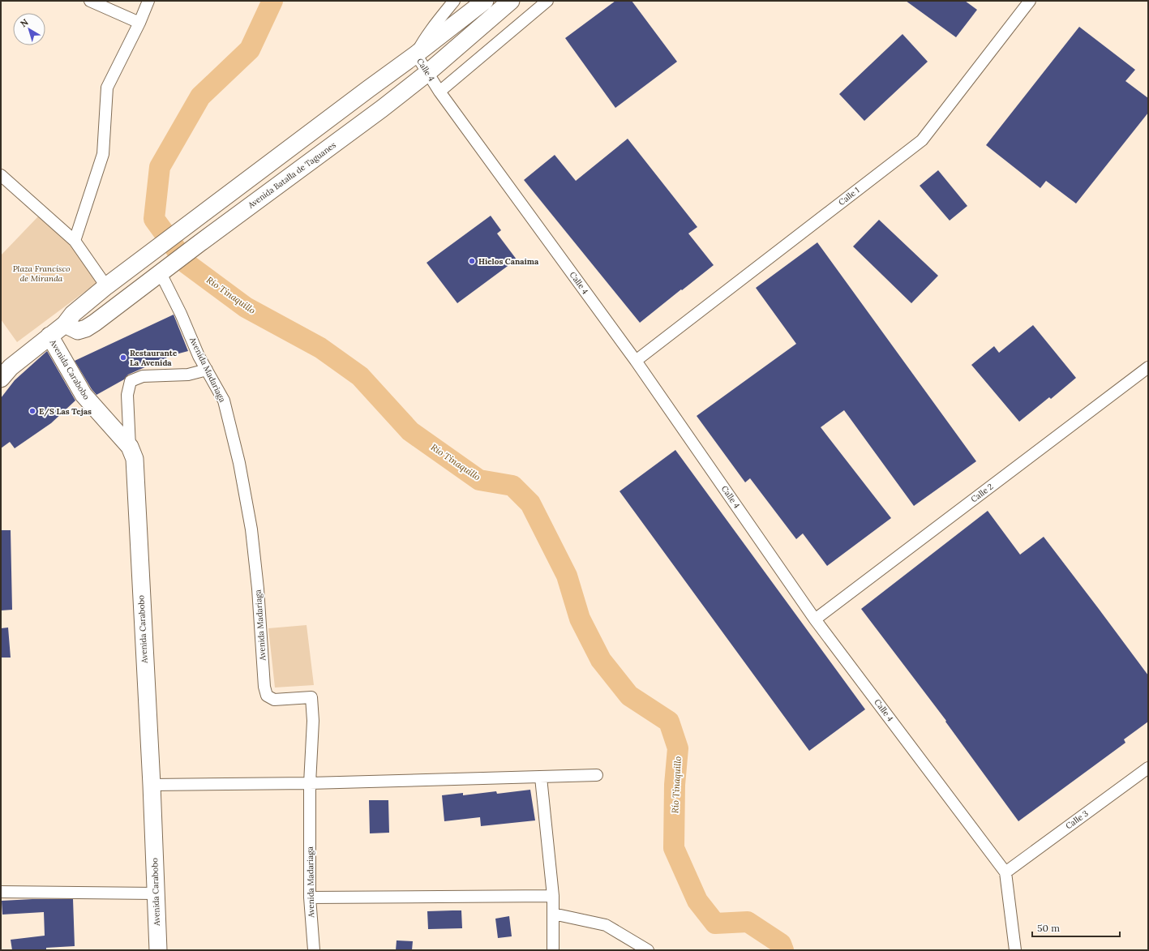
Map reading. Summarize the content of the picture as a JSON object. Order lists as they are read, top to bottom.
{
  "streets": {
    "street": [
      "Calle 4",
      "Avenida Batalla de Taguanes",
      "Calle 1",
      "Avenida Carabobo",
      "Avenida Madariaga",
      "Calle 2",
      "Calle 3"
    ]
  },
  "crossings": [
    ["Calle 4", "Avenida Batalla de Taguanes"],
    ["Calle 4", "Calle 1"],
    ["Calle 4", "Calle 2"],
    ["Calle 4", "Calle 3"],
    ["Avenida Batalla de Taguanes", "Avenida Madariaga"]
  ],
  "water": ["Río Tinaquillo"],
  "parks": ["Plaza Francisco de Miranda"],
  "places": ["Hielos Canaima", "Restaurante La Avenida", "E/S Las Tejas"],
  "scale_bar": "50 m",
  "north": "top left"
}
